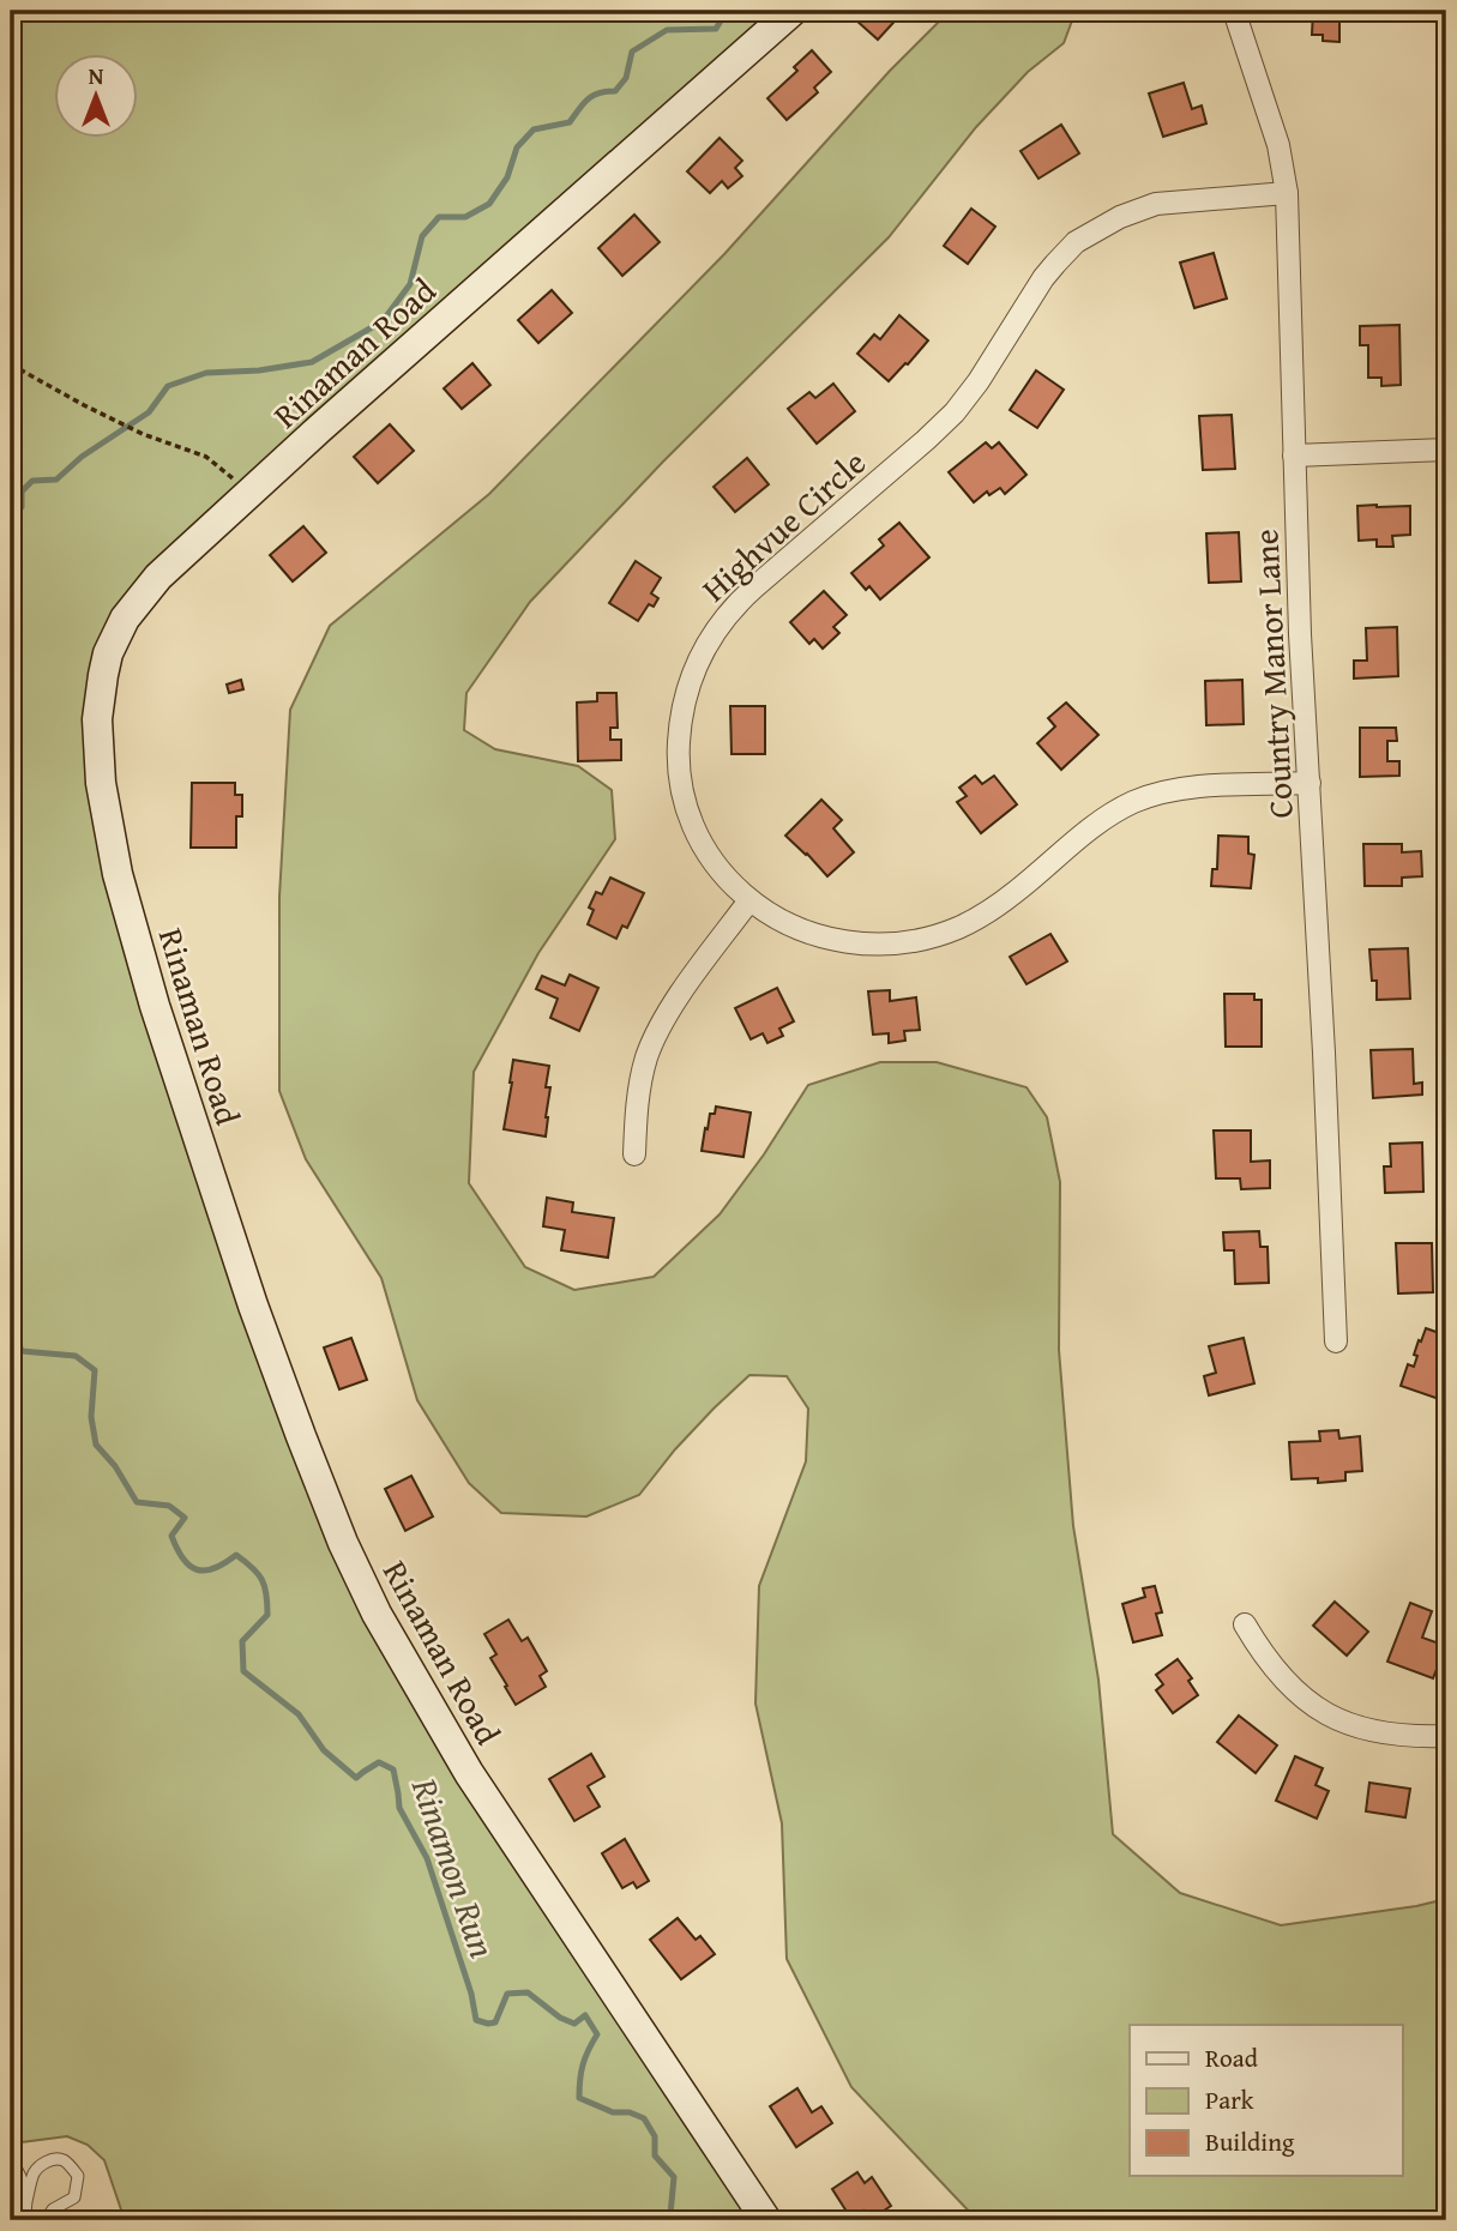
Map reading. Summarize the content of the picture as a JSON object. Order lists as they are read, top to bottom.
{
  "streets": {
    "street": ["Rinaman Road", "Highvue Circle", "Country Manor Lane"]
  },
  "crossings": [
    ["Highvue Circle", "Country Manor Lane"]
  ],
  "water": ["Rinamon Run"],
  "legend": ["Road", "Park", "Building"],
  "north": "top"
}
